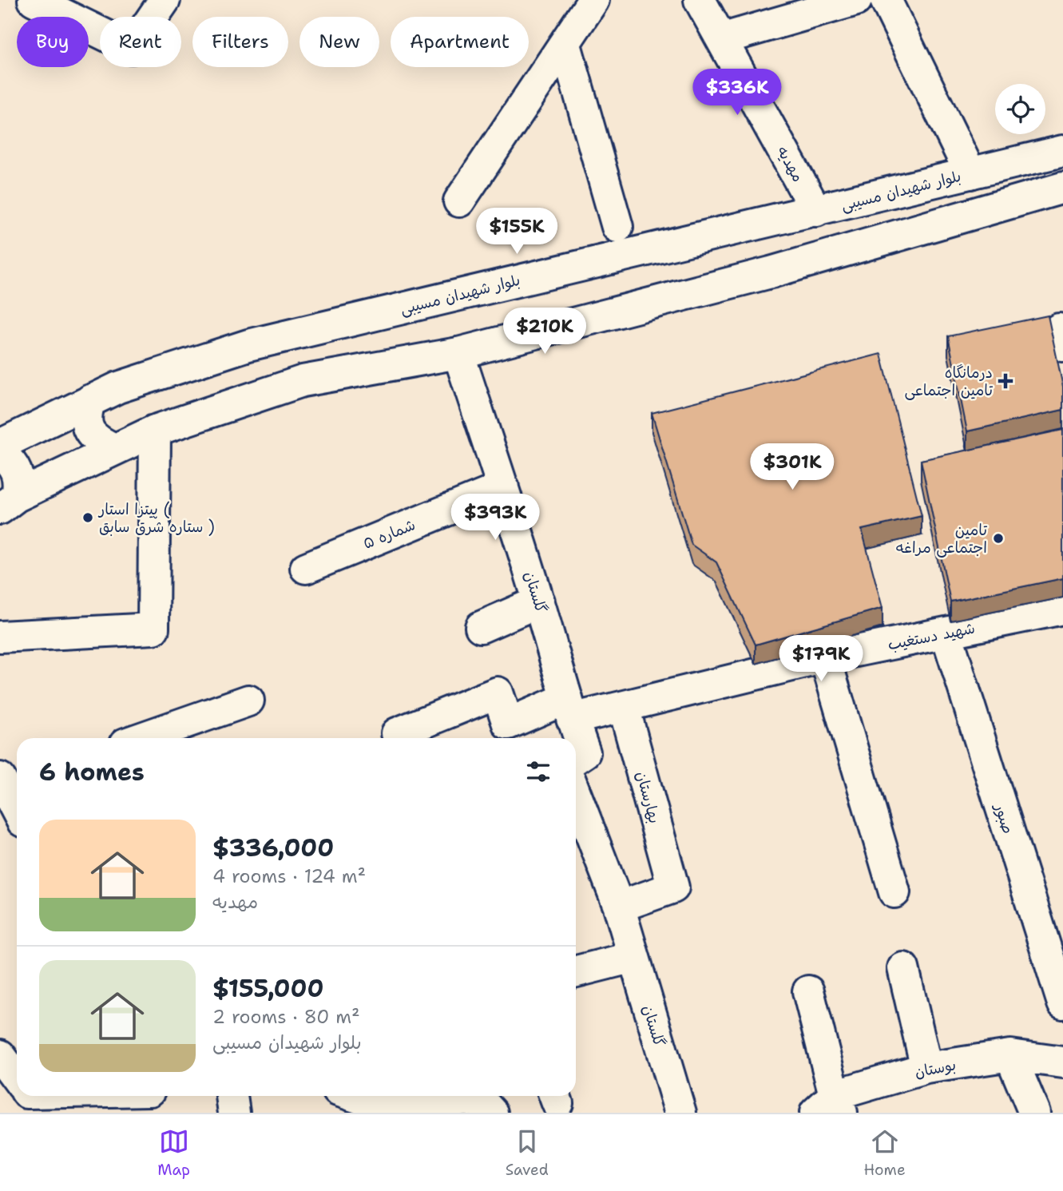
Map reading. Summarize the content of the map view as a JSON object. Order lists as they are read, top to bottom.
{
  "streets": {
    "main road": [
      "مهدیه",
      "بلوار شهیدان مسیبی",
      "شماره ۵",
      "گلستان",
      "شهید دستغیب",
      "بهارستان",
      "صبور",
      "بوستان"
    ]
  },
  "crossings": [
    ["مهدیه", "بلوار شهیدان مسیبی"],
    ["شماره ۵", "گلستان"],
    ["گلستان", "شهید دستغیب"],
    ["گلستان", "بهارستان"],
    ["شهید دستغیب", "بهارستان"],
    ["شهید دستغیب", "صبور"]
  ],
  "places": {
    "health": ["درمانگاه تامین اجتماعی"],
    "other": ["پیتزا استار ( ستاره شرق سابق )", "تامین اجتماعی مراغه"]
  },
  "page": {
    "chip": [
      "Buy",
      "Rent",
      "Filters",
      "New",
      "Apartment"
    ],
    "price": [
      "$336K",
      "$155K",
      "$210K",
      "$301K",
      "$393K",
      "$179K"
    ],
    "heading": "6 homes",
    "list": [
      {
        "name": "$336,000",
        "note": "4 rooms · 124 m² · مهدیه"
      },
      {
        "name": "$155,000",
        "note": "2 rooms · 80 m² · بلوار شهیدان مسیبی"
      }
    ],
    "tabs": ["Map", "Saved", "Home"]
  }
}
